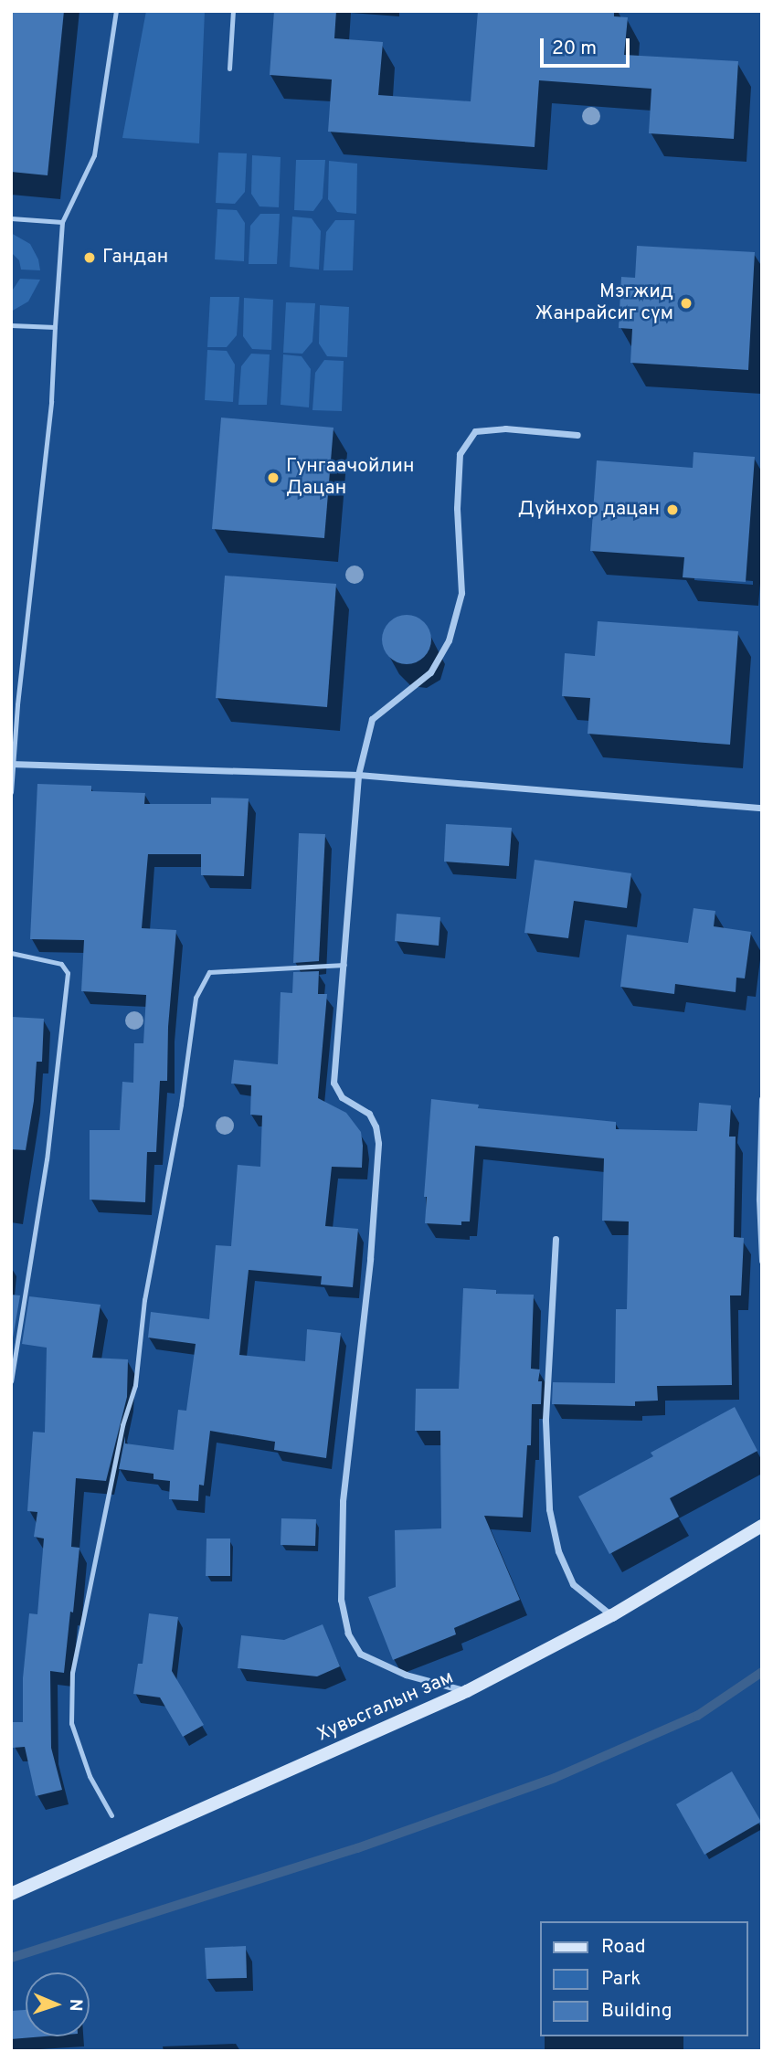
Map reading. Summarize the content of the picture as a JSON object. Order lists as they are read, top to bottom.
{
  "streets": {
    "main road": ["Хувьсгалын зам"]
  },
  "places": [
    "Гандан",
    "Мэгжид Жанрайсиг сүм",
    "Гунгаачойлин Дацан",
    "Дүйнхор дацан"
  ],
  "legend": ["Road", "Park", "Building"],
  "scale_bar": "20 m",
  "north": "right"
}
